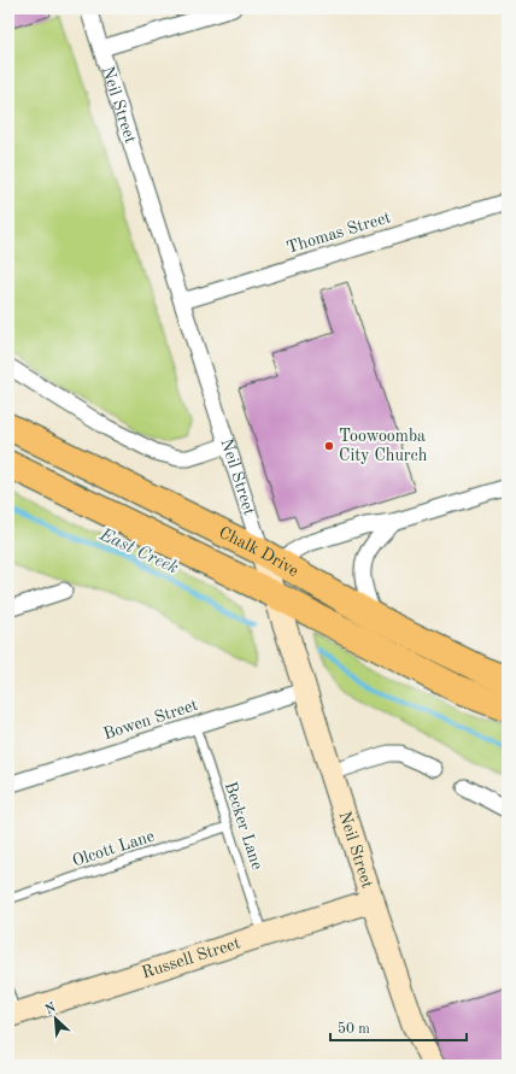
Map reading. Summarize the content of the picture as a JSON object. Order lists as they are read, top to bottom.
{
  "streets": {
    "highway": ["Chalk Drive"],
    "street": [
      "Neil Street",
      "Thomas Street",
      "Bowen Street",
      "Russell Street"
    ],
    "lane": ["Becker Lane", "Olcott Lane"]
  },
  "crossings": [
    ["Neil Street", "Thomas Street"],
    ["Neil Street", "Chalk Drive"],
    ["Neil Street", "Bowen Street"],
    ["Neil Street", "Russell Street"],
    ["Bowen Street", "Becker Lane"],
    ["Becker Lane", "Olcott Lane"],
    ["Becker Lane", "Russell Street"]
  ],
  "water": ["East Creek"],
  "places": ["Toowoomba City Church"],
  "scale_bar": "50 m",
  "north": "top left"
}
